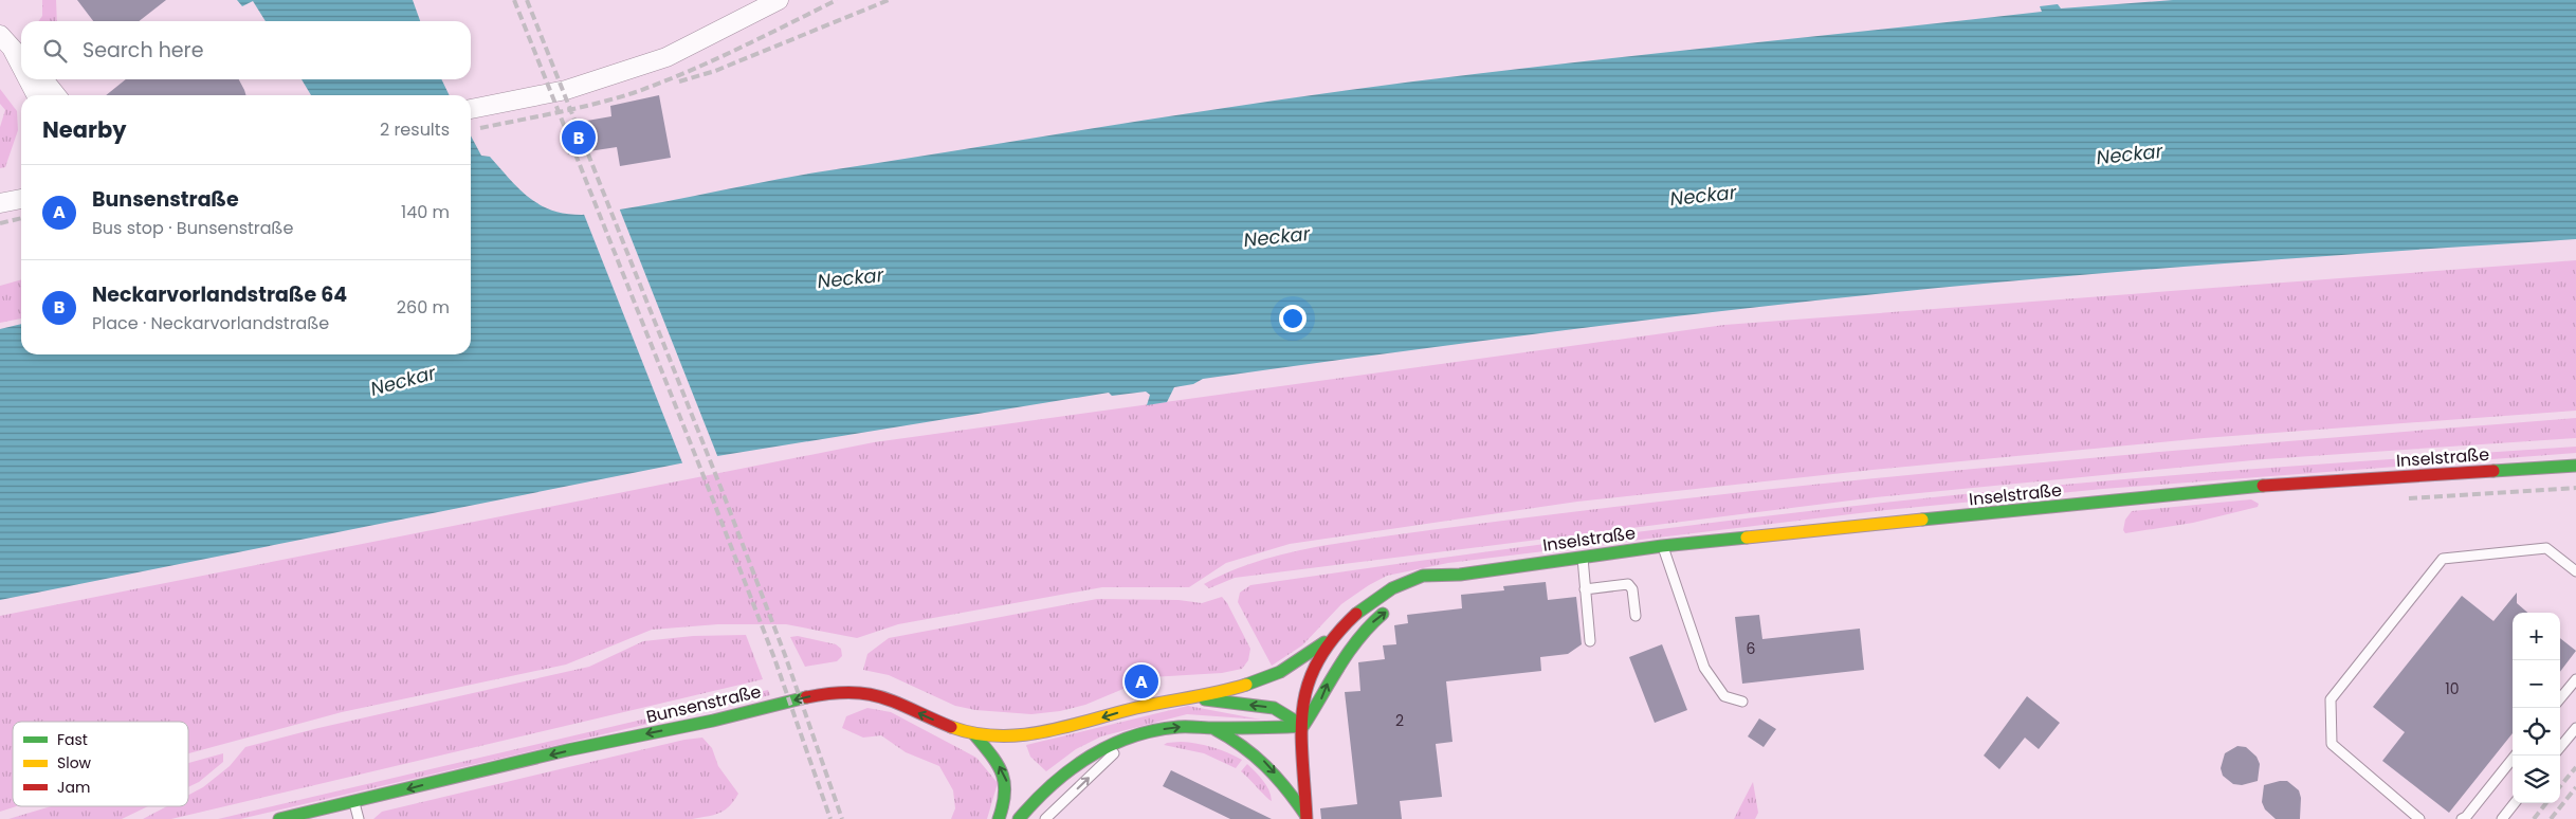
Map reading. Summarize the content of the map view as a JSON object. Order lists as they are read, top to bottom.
{
  "streets": {
    "street": ["Inselstraße", "Bunsenstraße"]
  },
  "crossings": [
    ["Inselstraße", "Bunsenstraße"]
  ],
  "water": ["Neckar"],
  "house_numbers": ["6", "10", "2"],
  "legend": ["Fast", "Slow", "Jam"],
  "page": {
    "search": "Search here",
    "heading": ["Nearby", "2 results"],
    "pins": ["B", "A"],
    "list": [
      {
        "mark": "A",
        "name": "Bunsenstraße",
        "note": "Bus stop · Bunsenstraße",
        "value": "140 m"
      },
      {
        "mark": "B",
        "name": "Neckarvorlandstraße 64",
        "note": "Place · Neckarvorlandstraße",
        "value": "260 m"
      }
    ],
    "map_buttons": ["+", "−"]
  }
}
